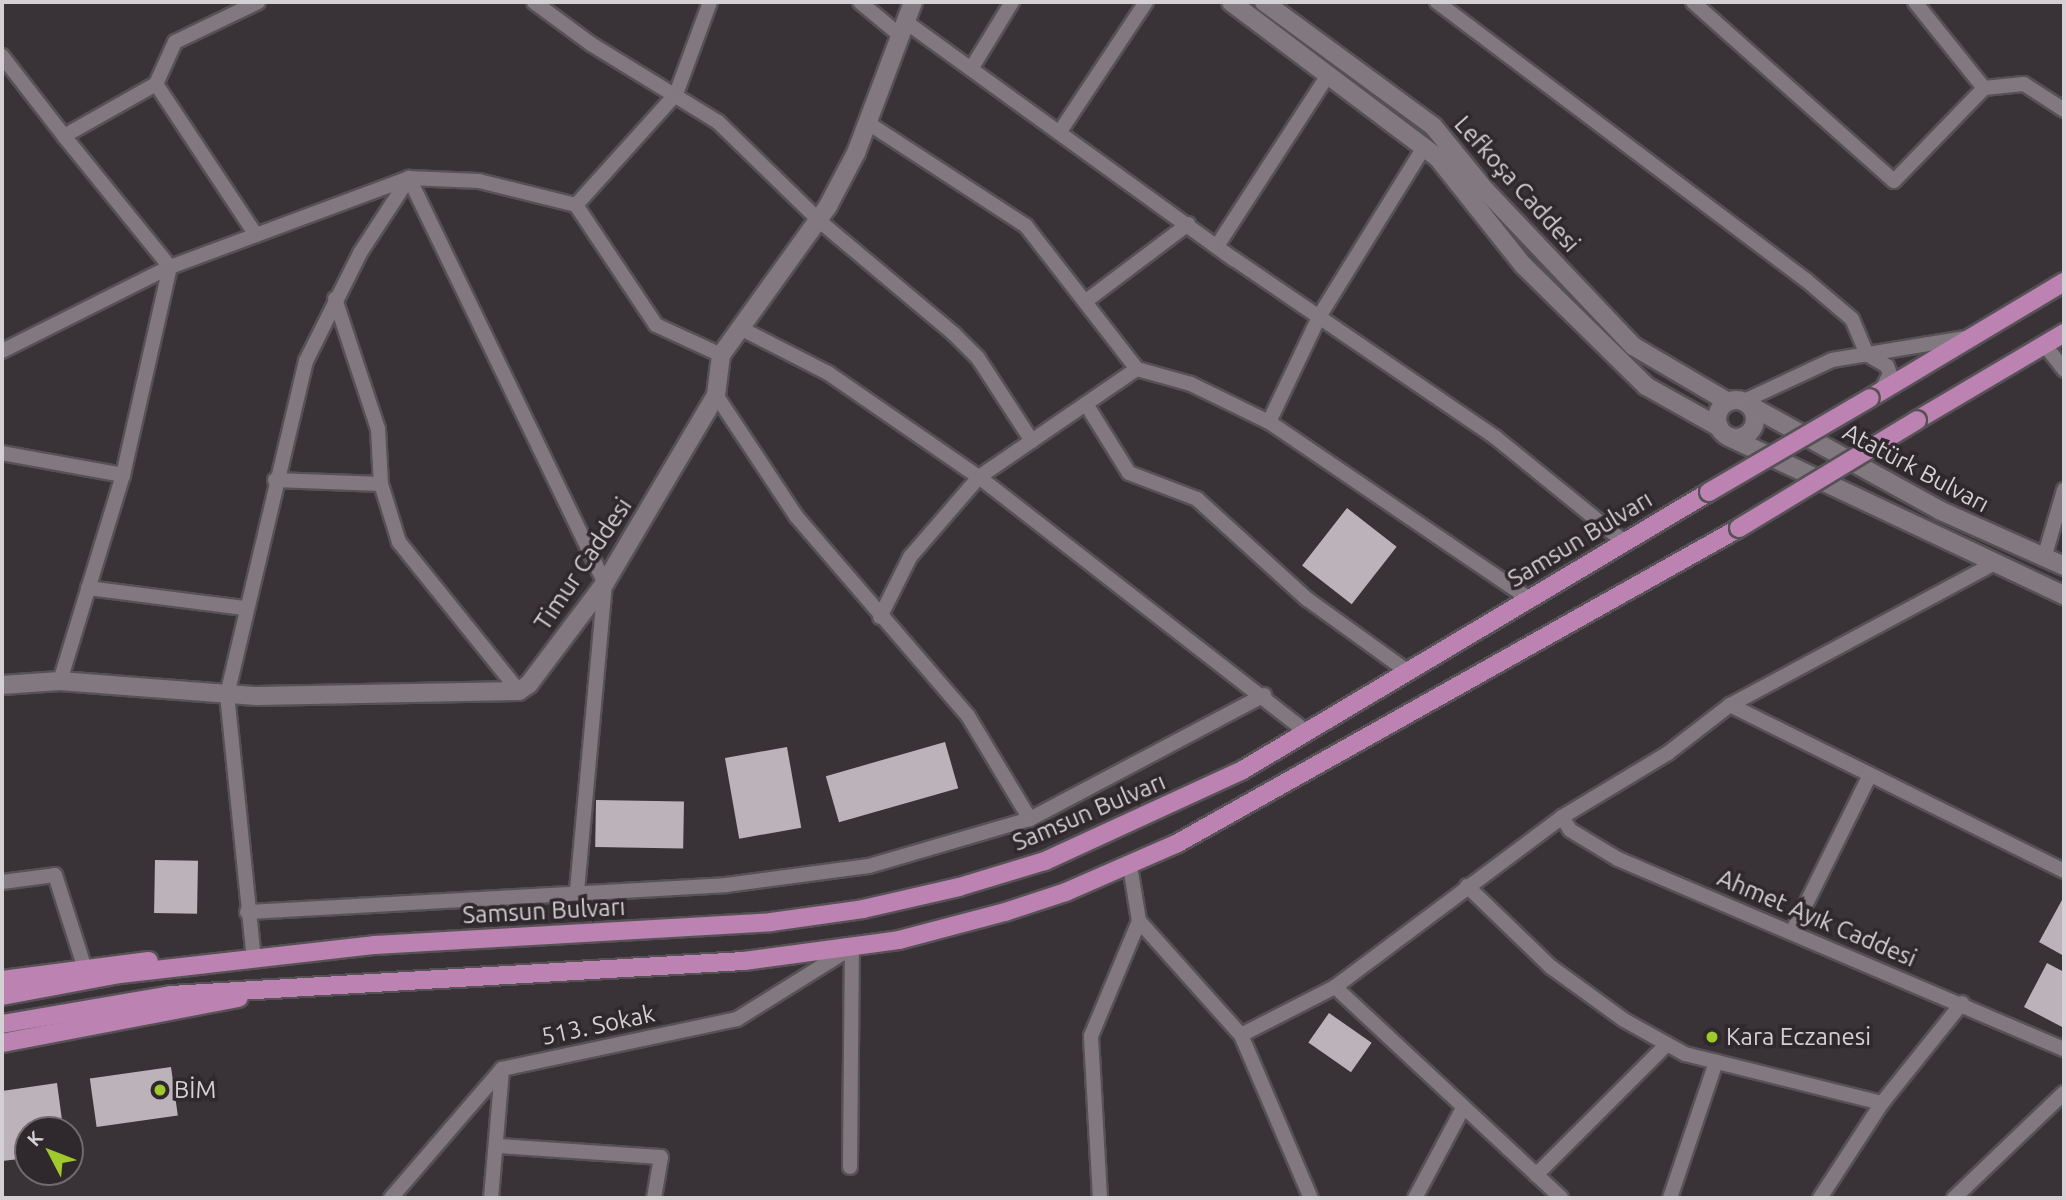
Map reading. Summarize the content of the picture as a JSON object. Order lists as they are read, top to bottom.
{
  "streets": {
    "main road": ["Samsun Bulvarı"],
    "street": [
      "Lefkoşa Caddesi",
      "Atatürk Bulvarı",
      "Timur Caddesi",
      "Ahmet Ayık Caddesi",
      "513. Sokak"
    ]
  },
  "crossings": [
    ["Lefkoşa Caddesi", "Atatürk Bulvarı"]
  ],
  "places": ["Kara Eczanesi", "BİM"],
  "north": "top left"
}
